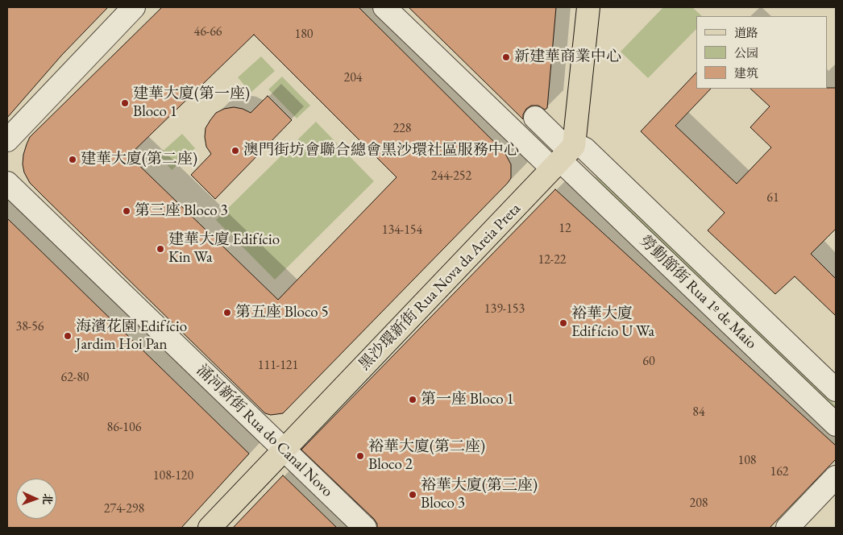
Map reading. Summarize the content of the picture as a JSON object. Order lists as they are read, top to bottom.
{
  "streets": {
    "main road": ["黑沙環新街 Rua Nova da Areia Preta"],
    "street": ["勞動節街 Rua 1º de Maio", "涌河新街 Rua do Canal Novo"]
  },
  "crossings": [
    ["黑沙環新街 Rua Nova da Areia Preta", "勞動節街 Rua 1º de Maio"],
    ["黑沙環新街 Rua Nova da Areia Preta", "涌河新街 Rua do Canal Novo"]
  ],
  "places": [
    "新建華商業中心",
    "建華大廈(第一座) Bloco 1",
    "澳門街坊會聯合總會黑沙環社區服務中心",
    "建華大廈(第二座)",
    "第三座 Bloco 3",
    "建華大廈 Edifício Kin Wa",
    "第五座 Bloco 5",
    "裕華大廈 Edifício U Wa",
    "海濱花園 Edifício Jardim Hoi Pan",
    "第一座 Bloco 1",
    "裕華大廈(第二座) Bloco 2",
    "裕華大廈(第三座) Bloco 3"
  ],
  "house_numbers": [
    "46-66",
    "180",
    "204",
    "228",
    "244-252",
    "61",
    "12",
    "134-154",
    "12-22",
    "139-153",
    "38-56",
    "60",
    "111-121",
    "62-80",
    "84",
    "86-106",
    "108",
    "162",
    "108-120",
    "208",
    "274-298"
  ],
  "legend": ["道路", "公园", "建筑"],
  "north": "right"
}
